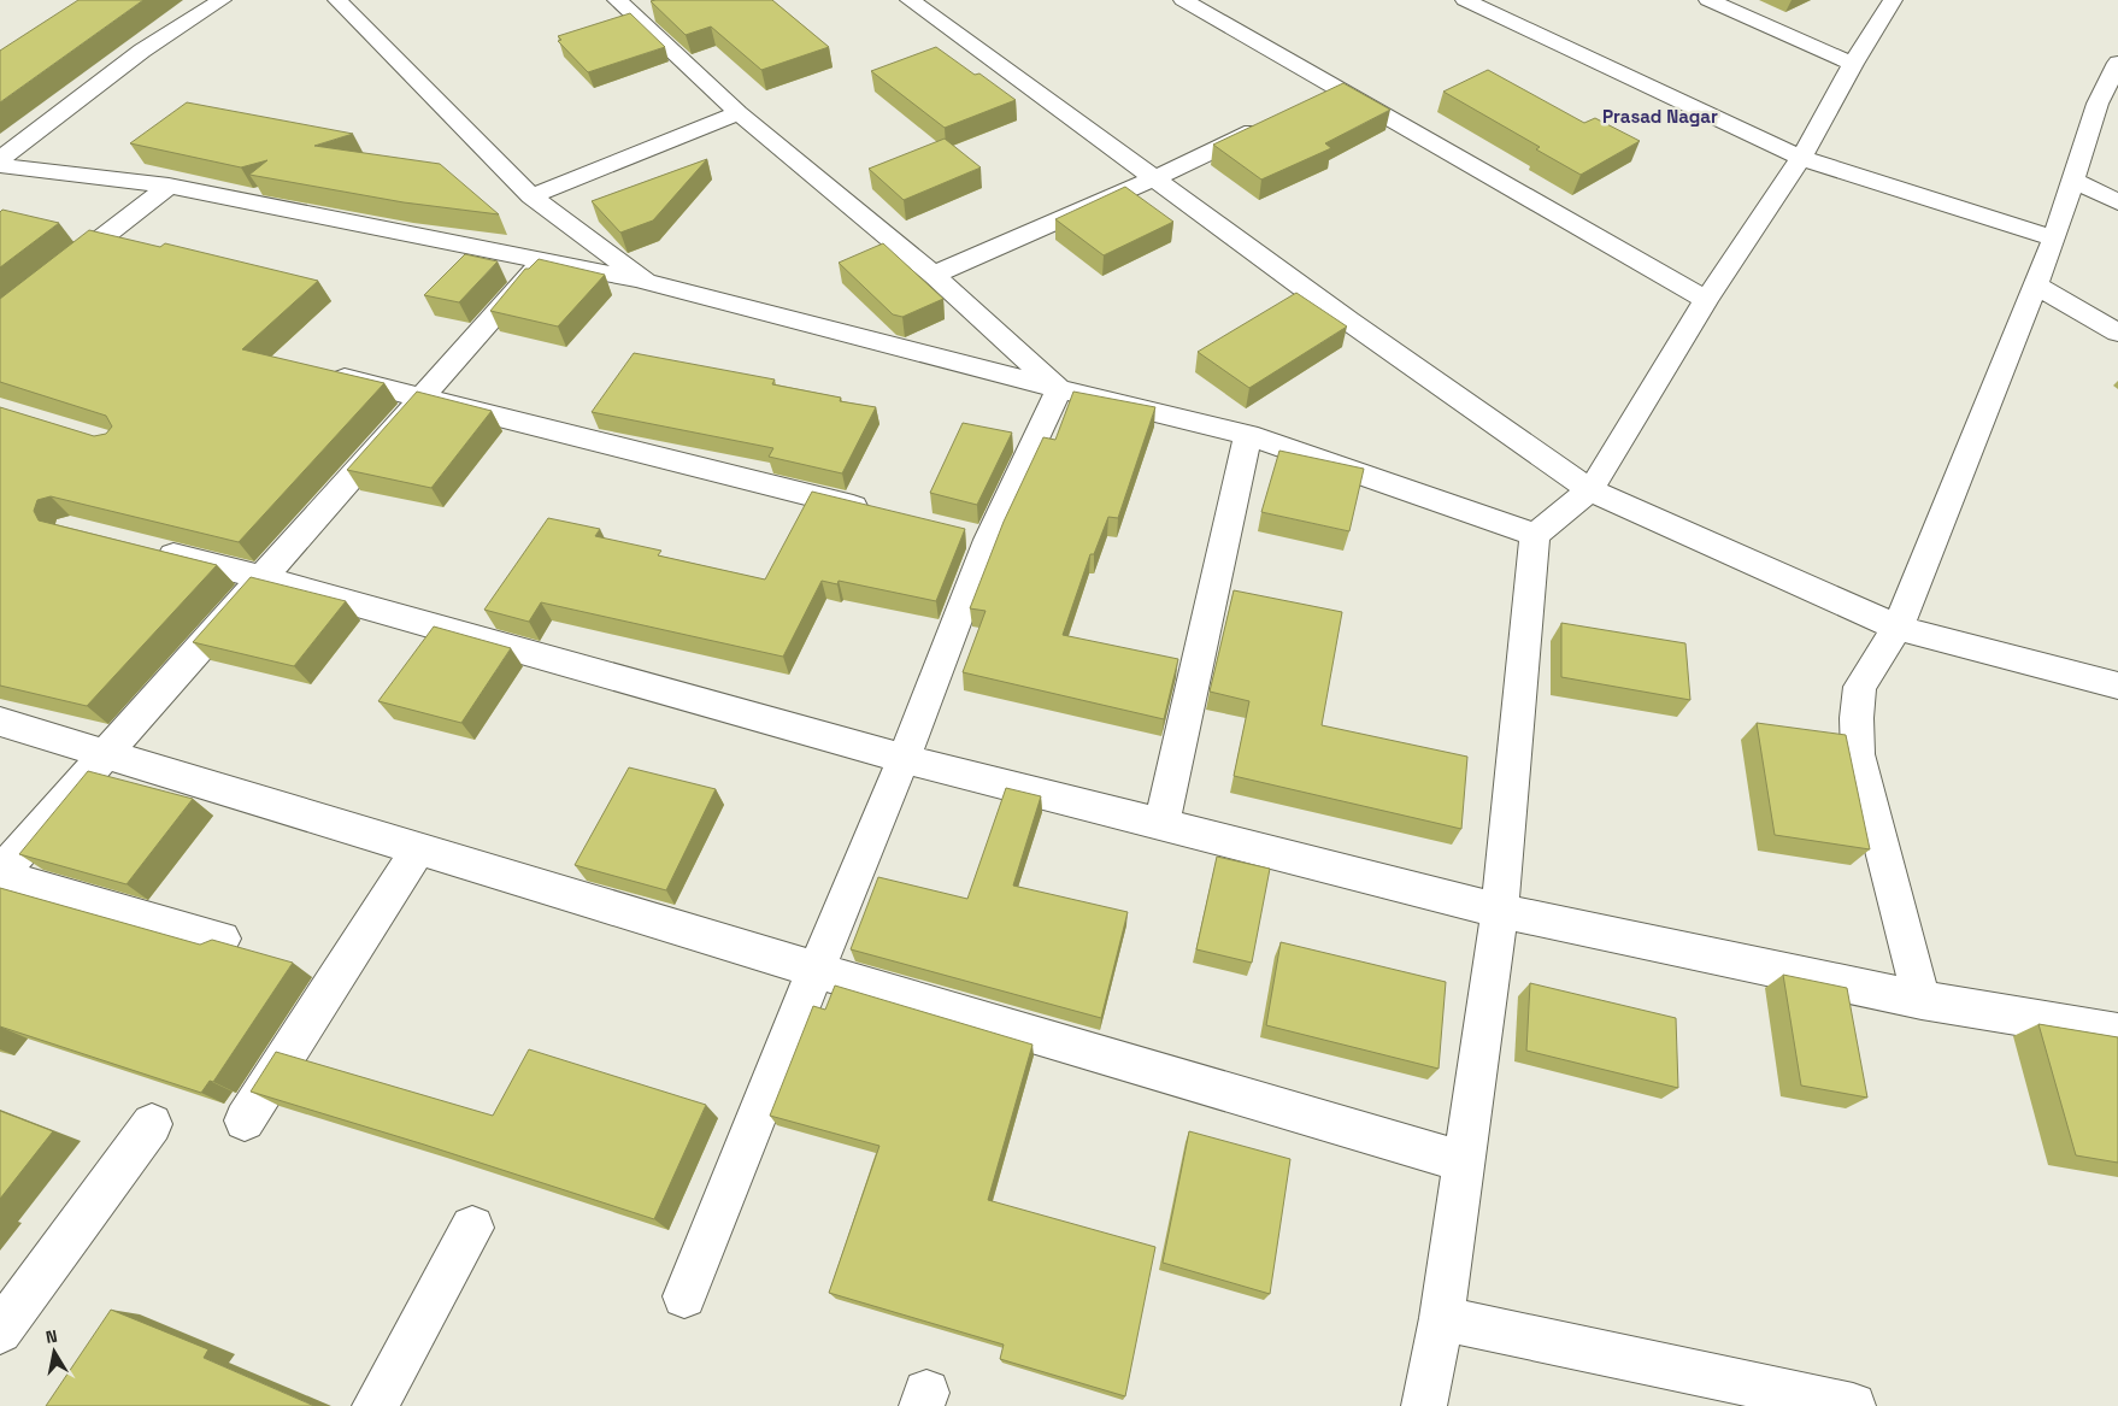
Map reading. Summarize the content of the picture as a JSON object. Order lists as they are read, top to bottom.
{
  "districts": ["Prasad Nagar"],
  "north": "top"
}
